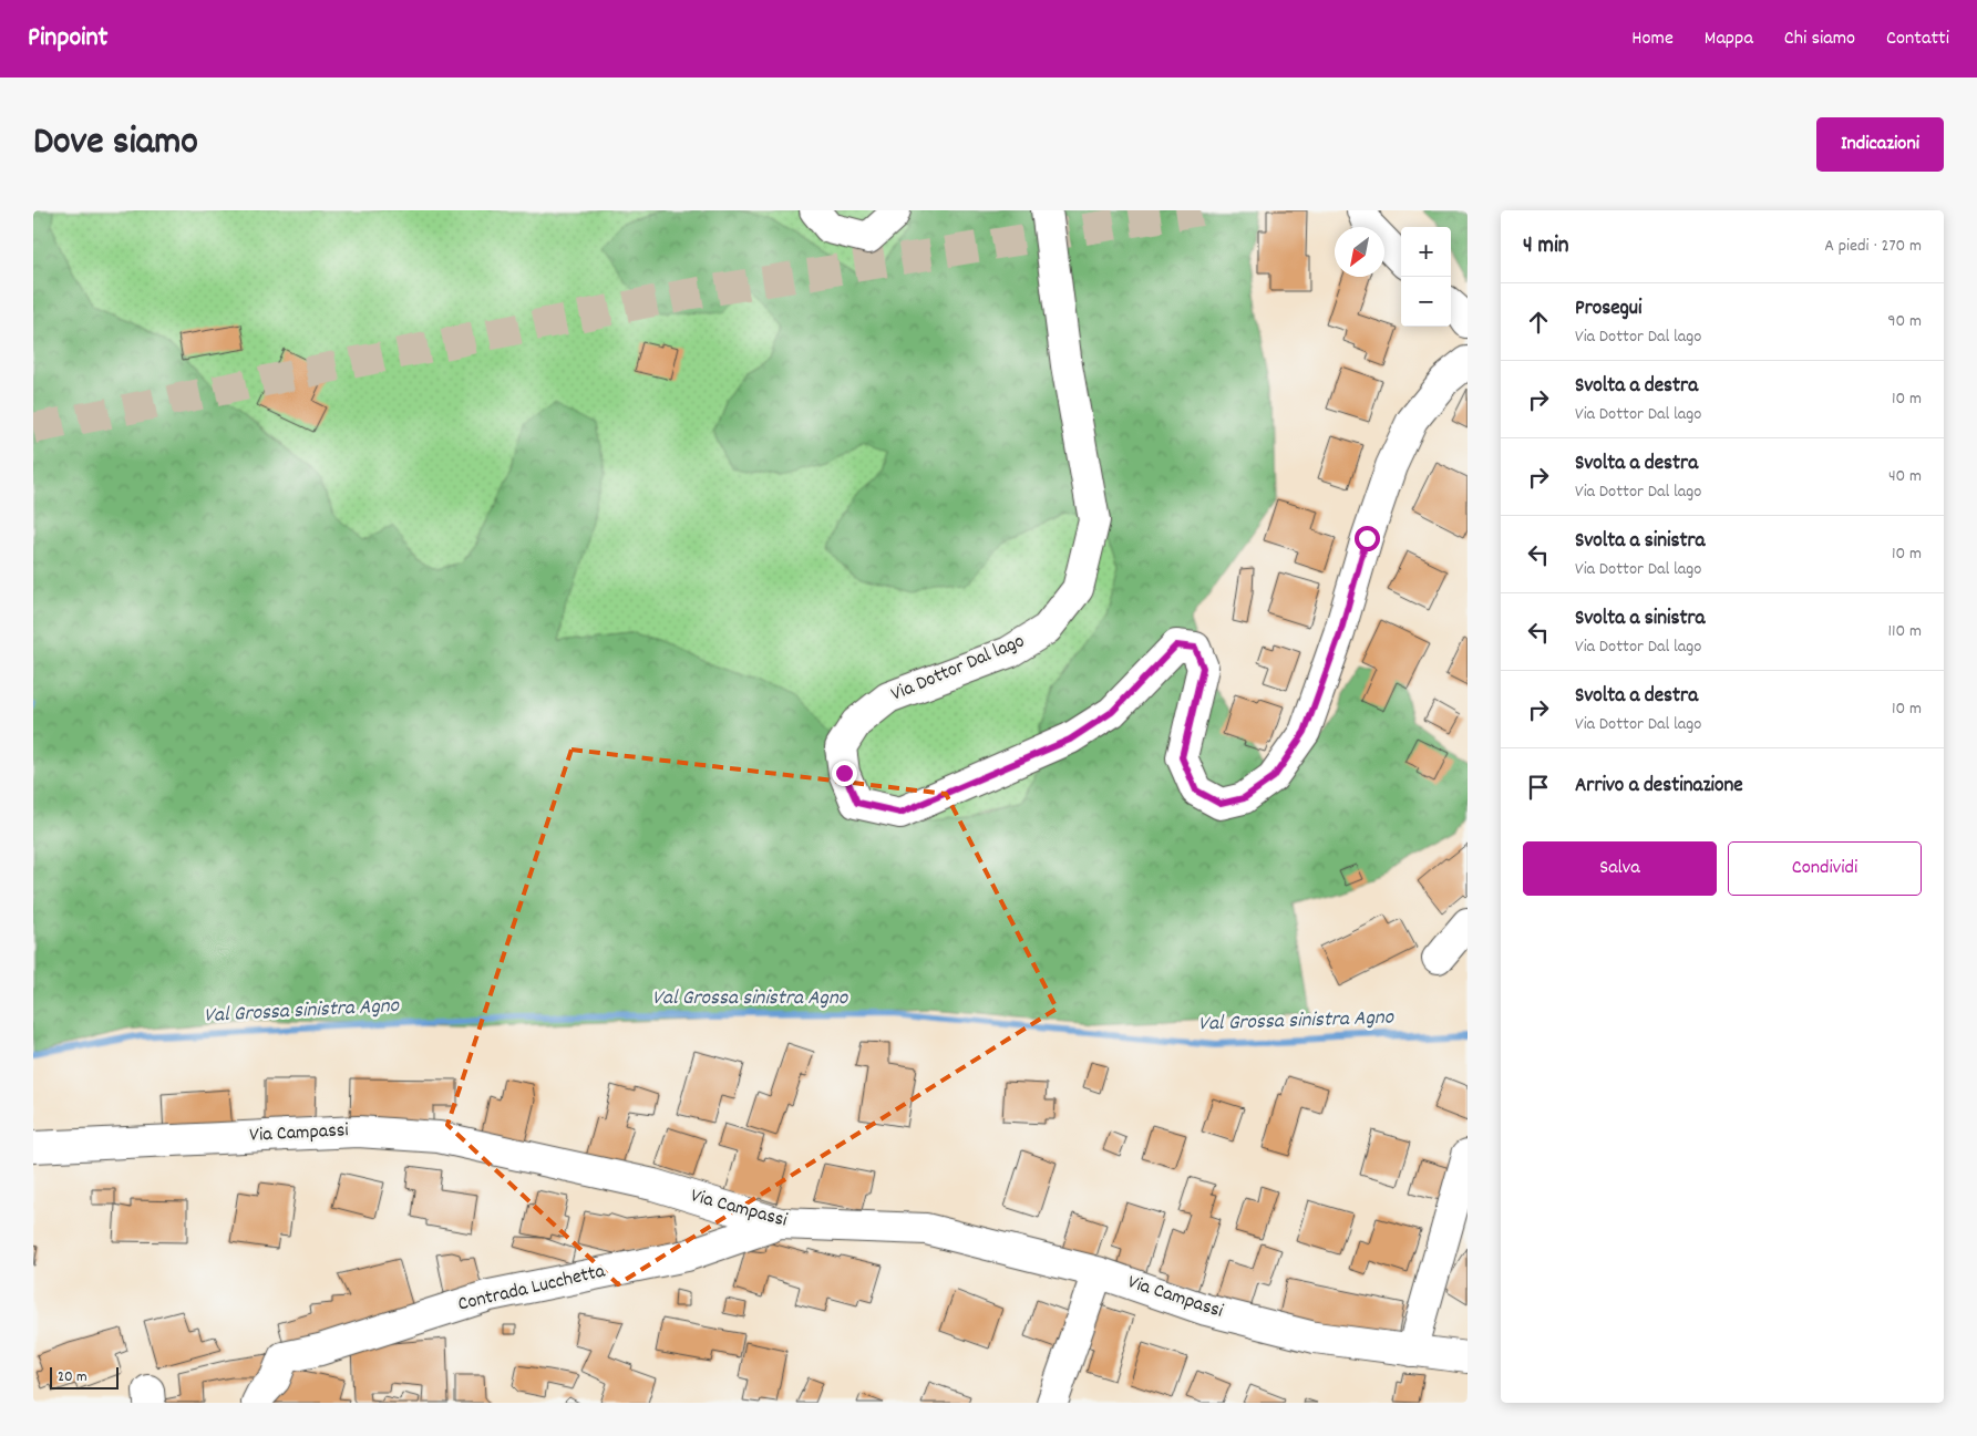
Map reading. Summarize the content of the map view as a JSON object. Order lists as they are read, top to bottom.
{
  "streets": {
    "street": ["Via Dottor Dal lago", "Via Campassi", "Contrada Lucchetta"]
  },
  "crossings": [
    ["Via Campassi", "Contrada Lucchetta"]
  ],
  "water": ["Val Grossa sinistra Agno"],
  "scale_bar": "20 m",
  "north": "bottom left",
  "page": {
    "header": "Pinpoint",
    "nav": [
      "Home",
      "Mappa",
      "Chi siamo",
      "Contatti"
    ],
    "title": "Dove siamo",
    "buttons": [
      "Indicazioni",
      ["Salva", "Condividi"]
    ],
    "heading": ["4 min", "A piedi · 270 m"],
    "map_buttons": ["+", "−"],
    "list": [
      ["Prosegui", "Via Dottor Dal lago", "90 m"],
      ["Svolta a destra", "Via Dottor Dal lago", "10 m"],
      ["Svolta a destra", "Via Dottor Dal lago", "40 m"],
      ["Svolta a sinistra", "Via Dottor Dal lago", "10 m"],
      ["Svolta a sinistra", "Via Dottor Dal lago", "110 m"],
      ["Svolta a destra", "Via Dottor Dal lago", "10 m"],
      "Arrivo a destinazione"
    ],
    "scale": "20 m"
  }
}
